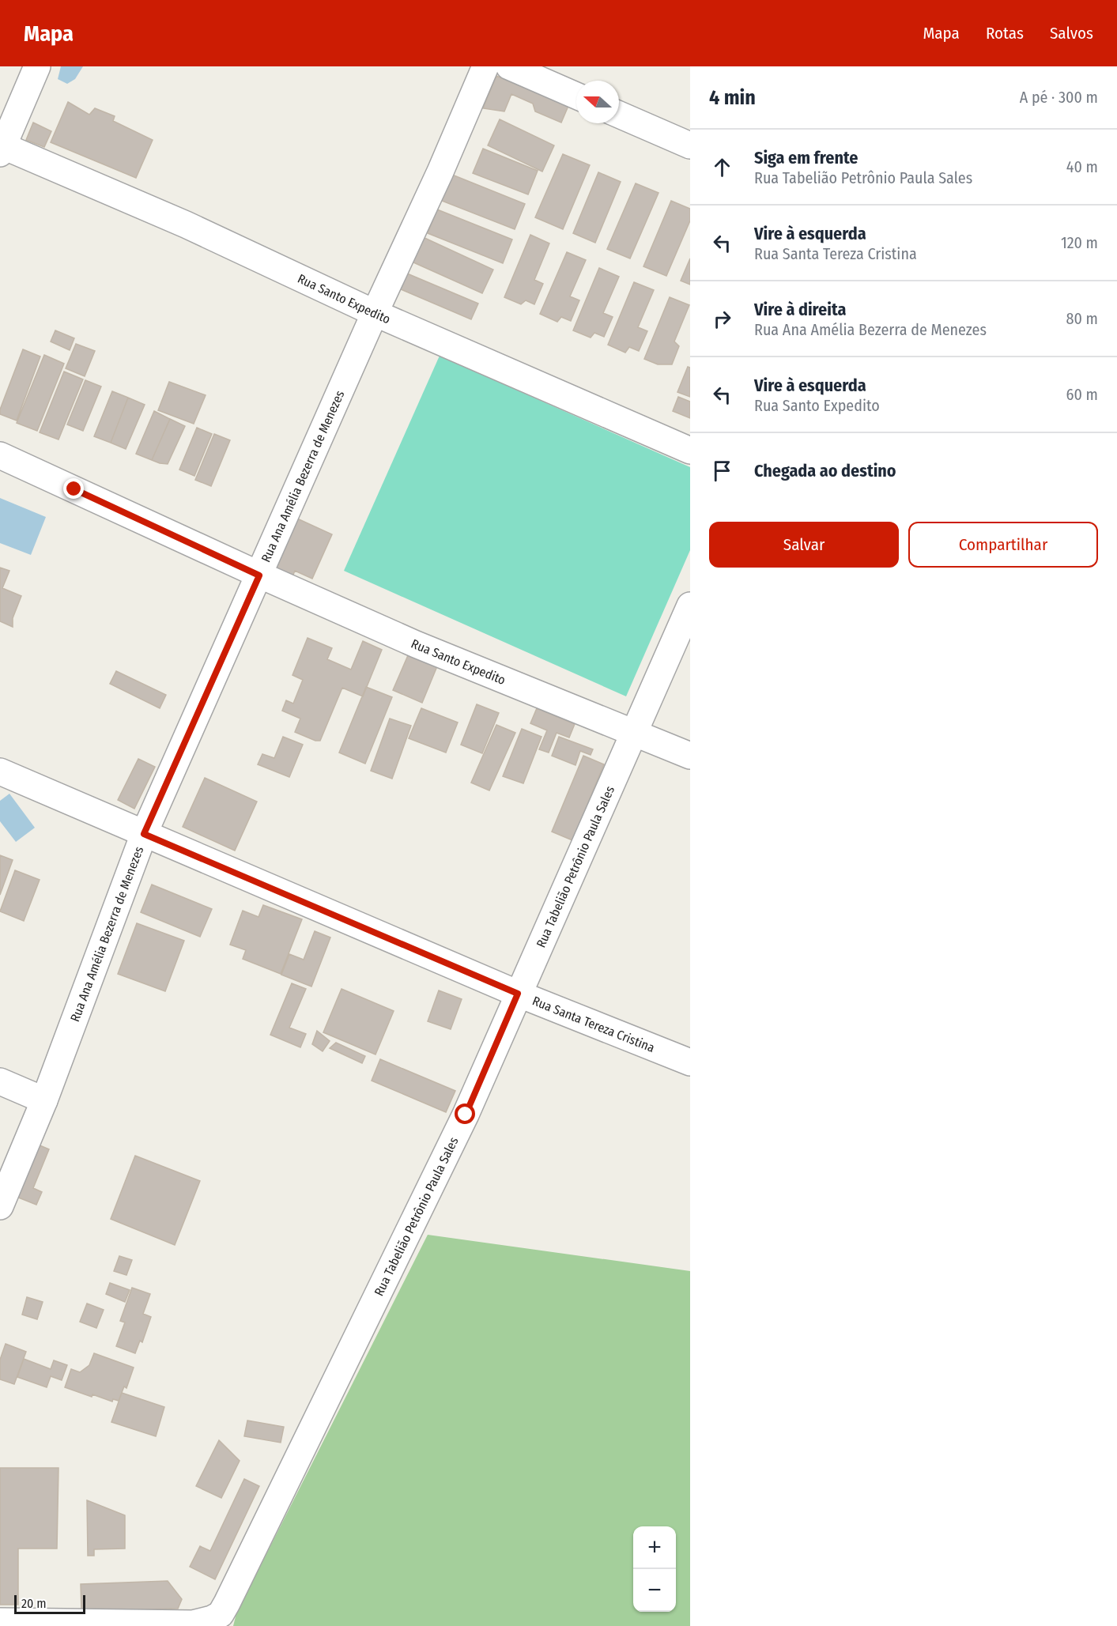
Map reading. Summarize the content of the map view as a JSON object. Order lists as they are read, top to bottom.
{
  "streets": {
    "street": [
      "Rua Santo Expedito",
      "Rua Ana Amélia Bezerra de Menezes",
      "Rua Tabelião Petrônio Paula Sales",
      "Rua Santa Tereza Cristina"
    ]
  },
  "crossings": [
    ["Rua Santo Expedito", "Rua Ana Amélia Bezerra de Menezes"],
    ["Rua Santo Expedito", "Rua Tabelião Petrônio Paula Sales"],
    ["Rua Ana Amélia Bezerra de Menezes", "Rua Santa Tereza Cristina"],
    ["Rua Tabelião Petrônio Paula Sales", "Rua Santa Tereza Cristina"]
  ],
  "scale_bar": "20 m",
  "north": "left",
  "page": {
    "header": "Mapa",
    "nav": ["Mapa", "Rotas", "Salvos"],
    "heading": ["4 min", "A pé · 300 m"],
    "list": [
      ["Siga em frente", "Rua Tabelião Petrônio Paula Sales", "40 m"],
      ["Vire à esquerda", "Rua Santa Tereza Cristina", "120 m"],
      ["Vire à direita", "Rua Ana Amélia Bezerra de Menezes", "80 m"],
      ["Vire à esquerda", "Rua Santo Expedito", "60 m"],
      "Chegada ao destino"
    ],
    "buttons": ["Salvar", "Compartilhar"],
    "map_buttons": ["+", "−"],
    "scale": "20 m"
  }
}
